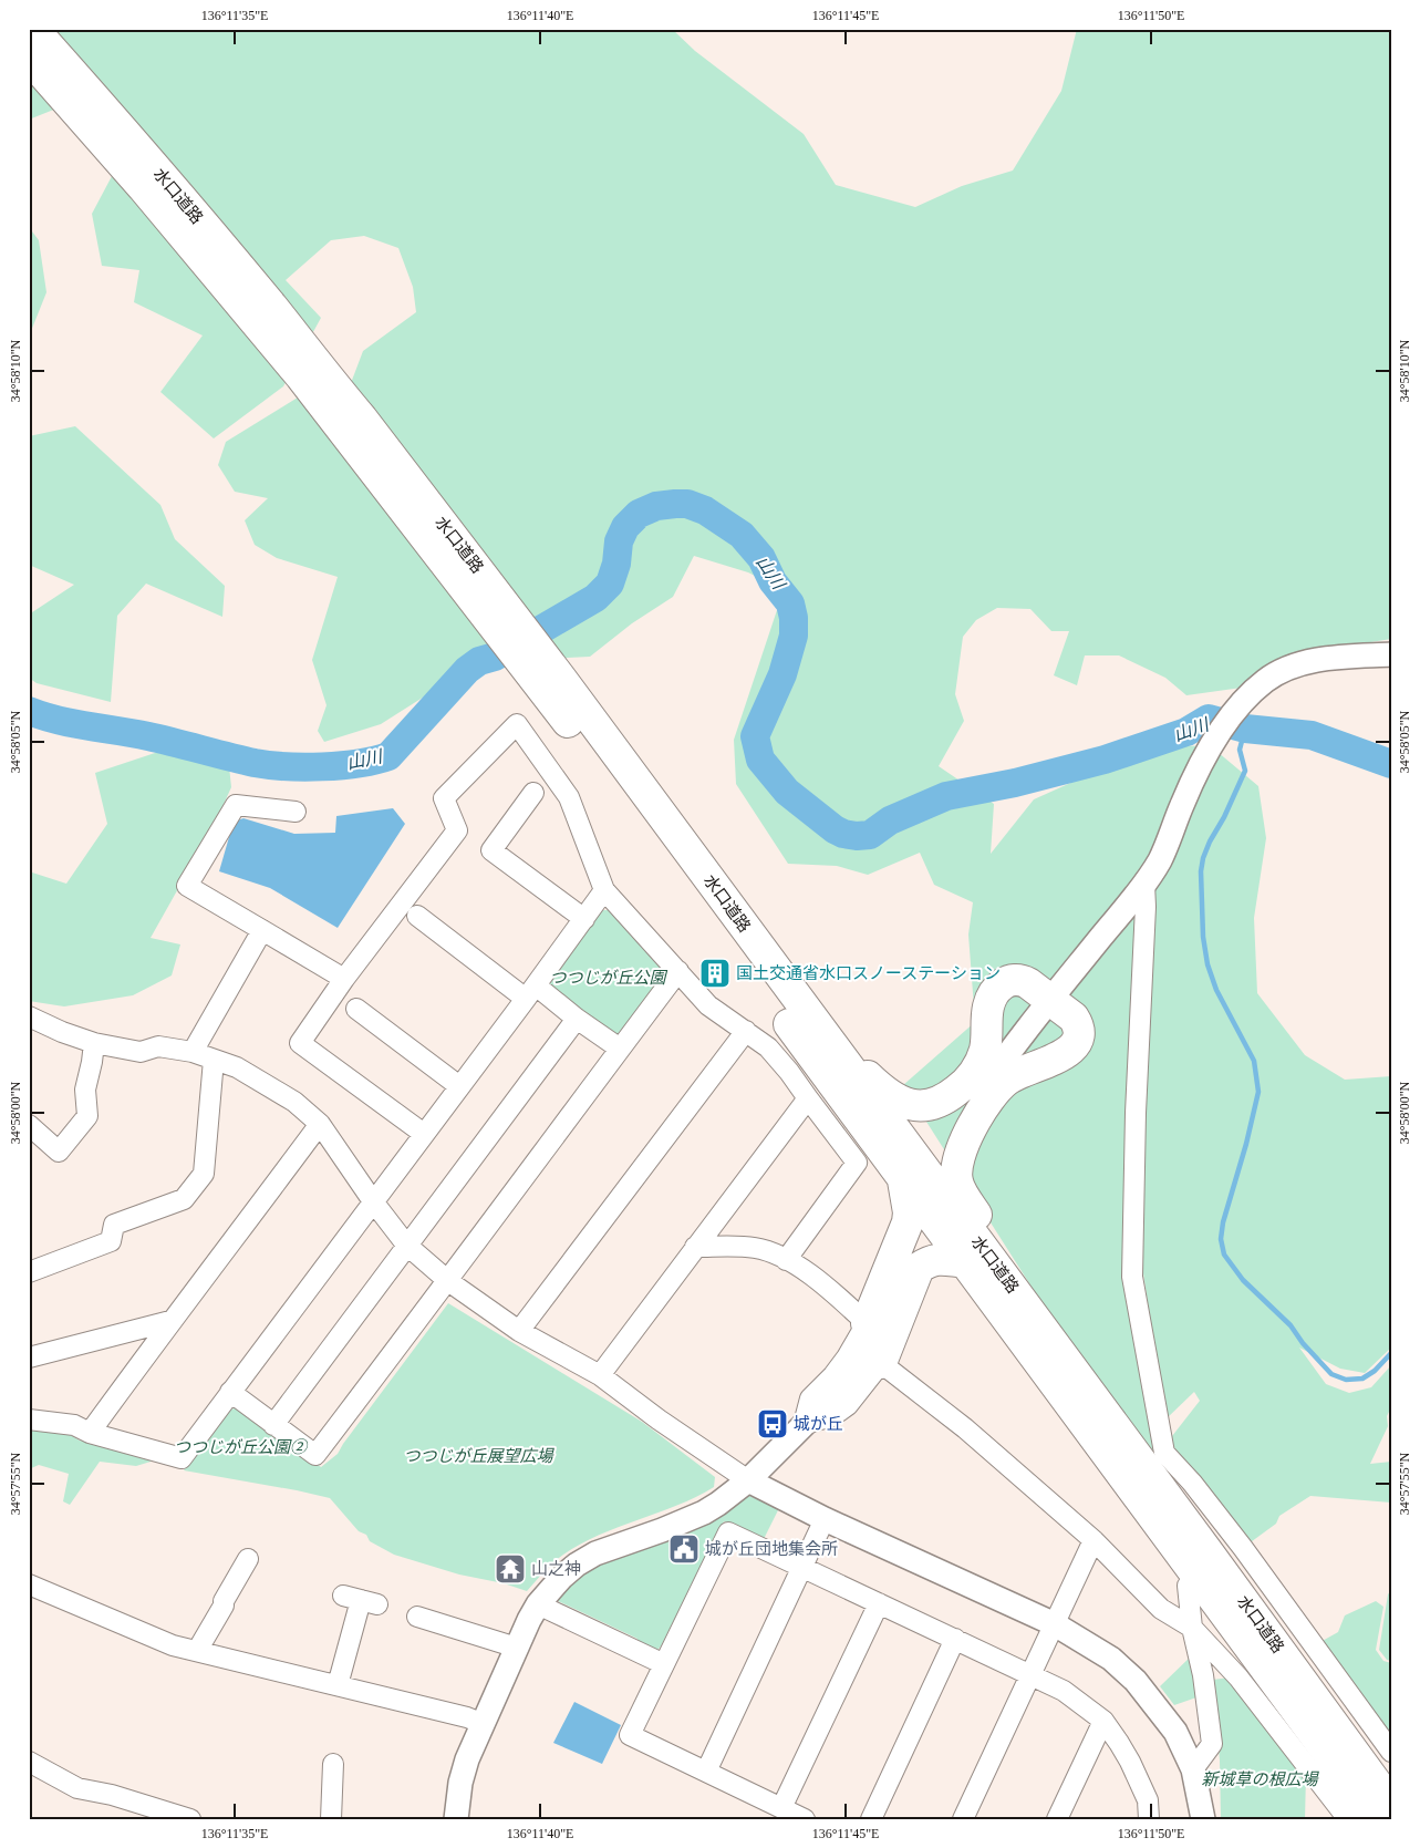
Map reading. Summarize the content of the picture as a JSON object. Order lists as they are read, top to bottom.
{
  "streets": {
    "highway": ["水口道路"]
  },
  "water": ["山川"],
  "parks": [
    "つつじが丘公園",
    "つつじが丘公園②",
    "つつじが丘展望広場",
    "新城草の根広場"
  ],
  "places": {
    "building": ["国土交通省水口スノーステーション"],
    "bus stop": ["城が丘"],
    "public building": ["城が丘団地集会所"],
    "temple": ["山之神"]
  },
  "coordinates": [
    "136°11'35\"E",
    "136°11'40\"E",
    "136°11'45\"E",
    "136°11'50\"E",
    "34°58'10\"N",
    "34°58'05\"N",
    "34°58'00\"N",
    "34°57'55\"N"
  ]
}
